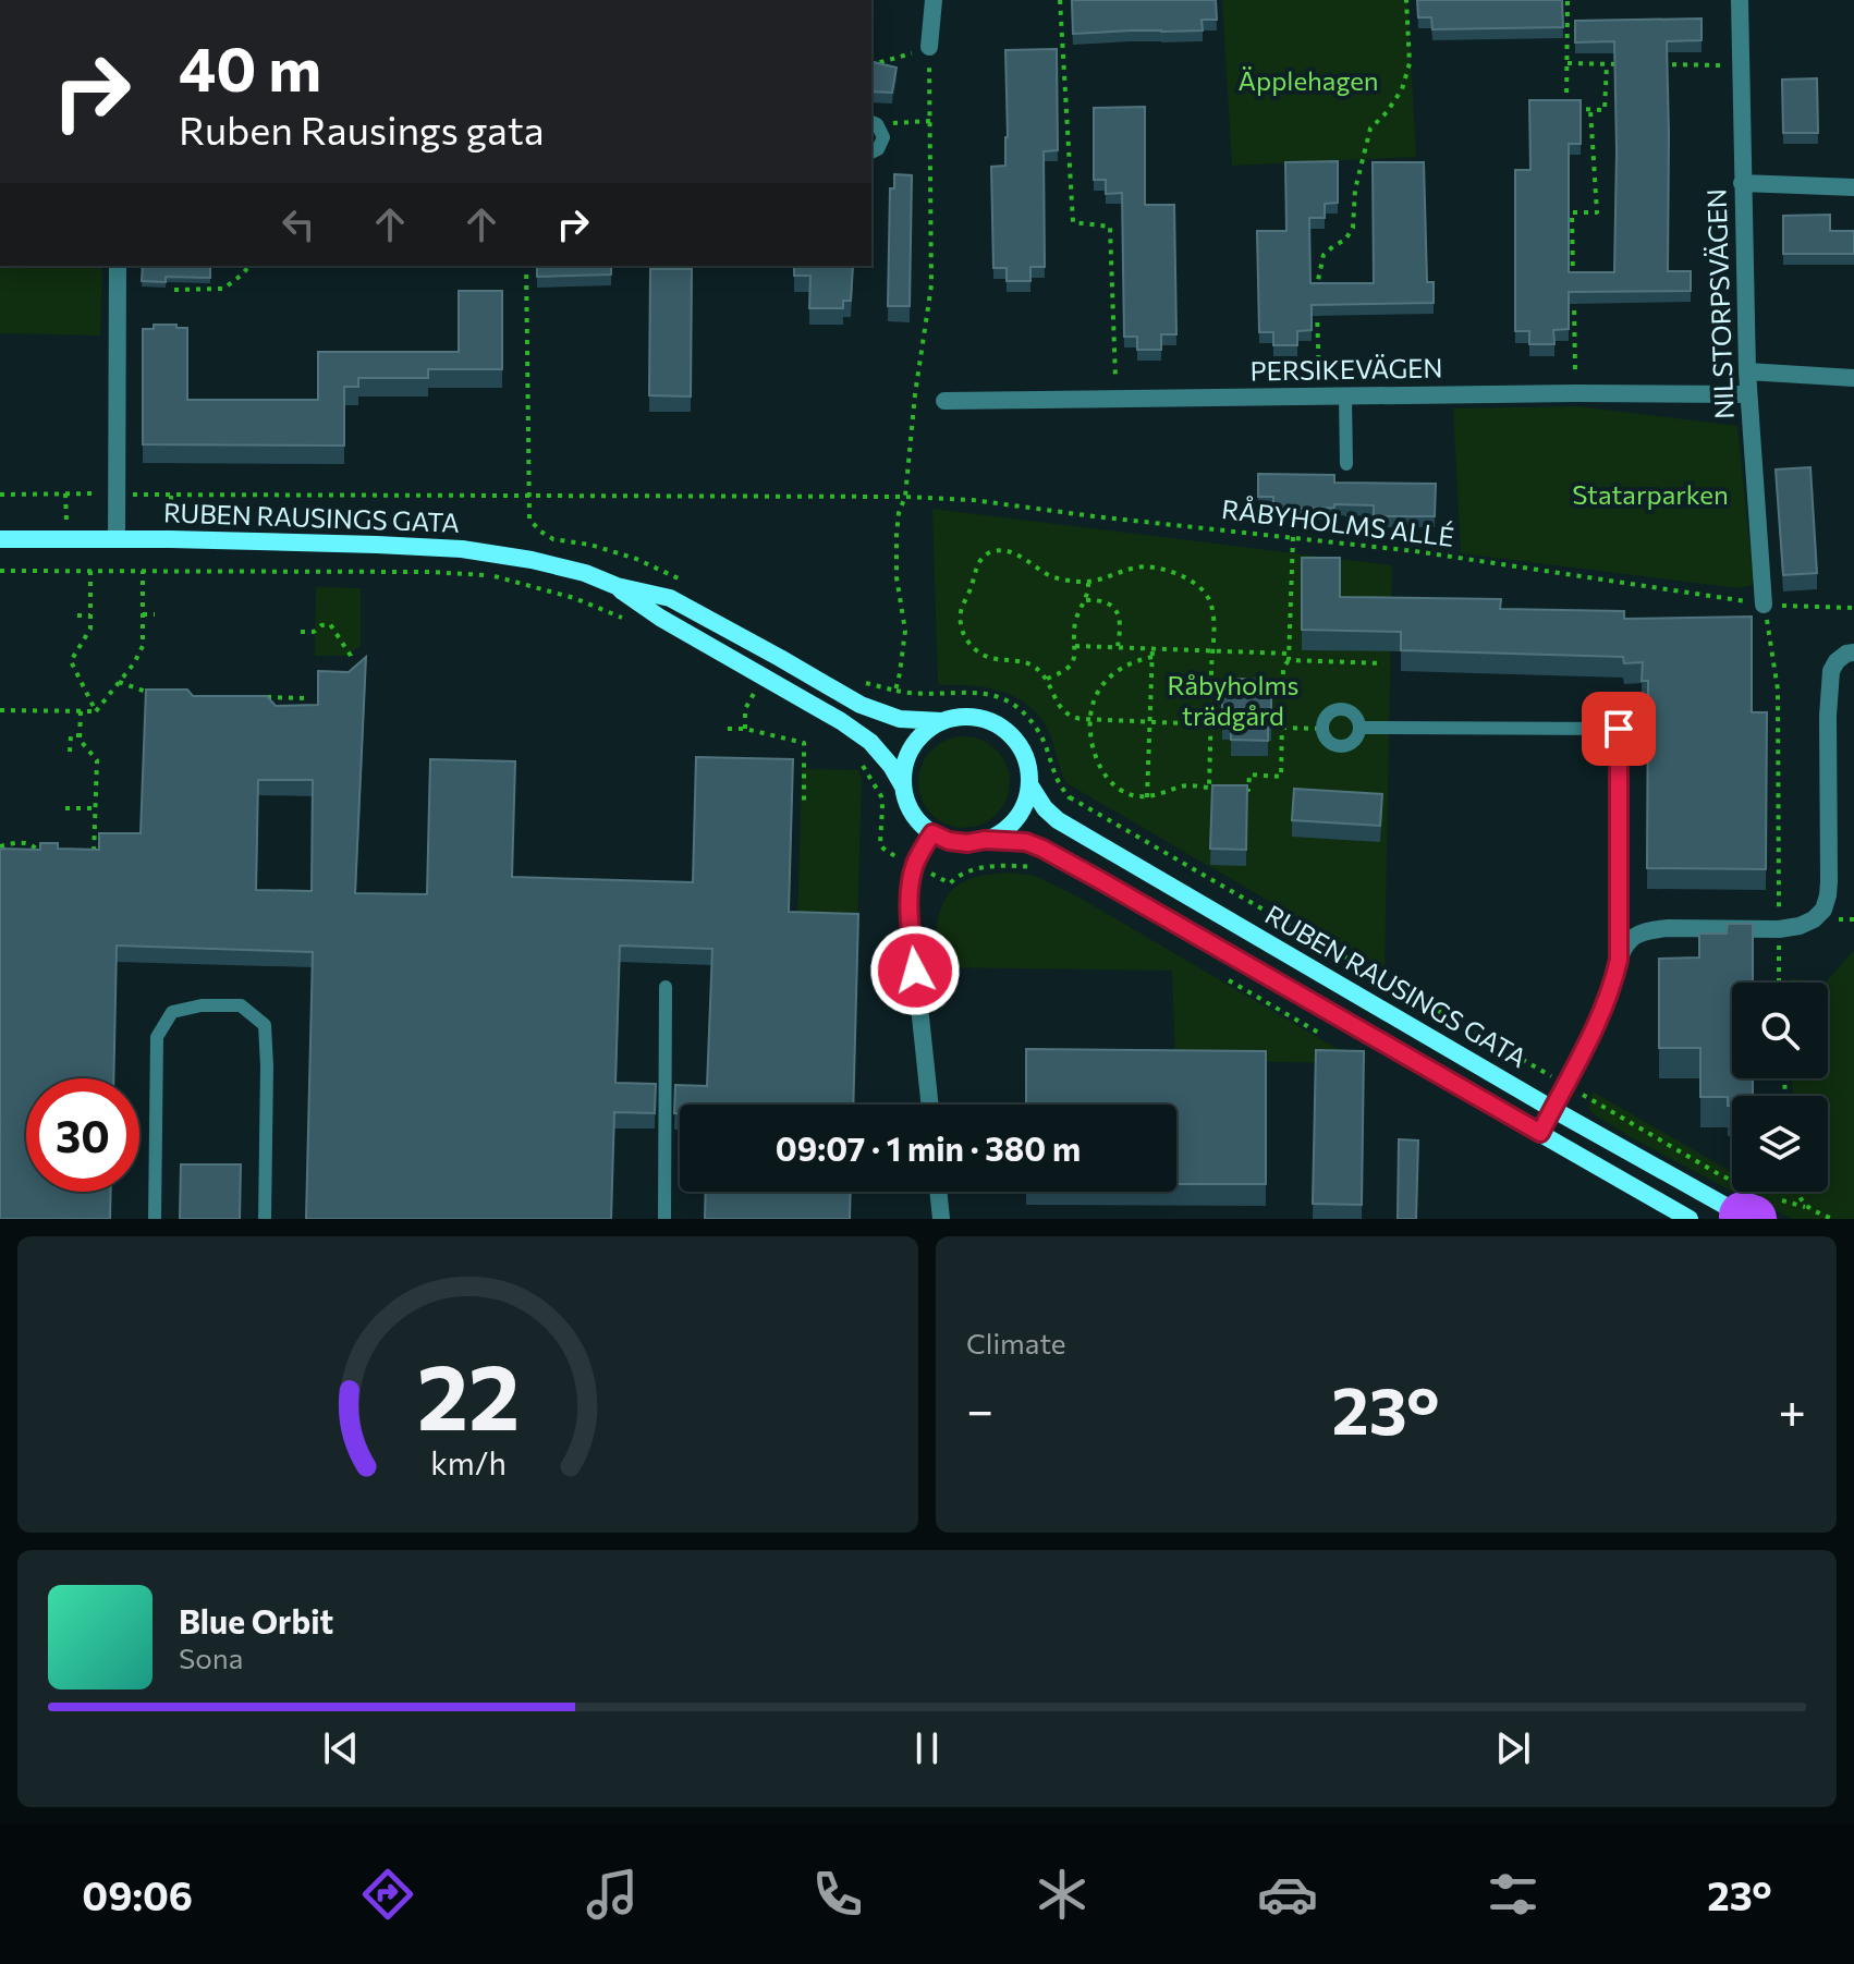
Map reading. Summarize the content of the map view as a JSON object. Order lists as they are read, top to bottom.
{
  "streets": {
    "main road": ["RUBEN RAUSINGS GATA"],
    "street": ["NILSTORPSVÄGEN", "PERSIKEVÄGEN"],
    "path": ["RÅBYHOLMS ALLÉ"]
  },
  "crossings": [
    ["NILSTORPSVÄGEN", "PERSIKEVÄGEN"],
    ["NILSTORPSVÄGEN", "RÅBYHOLMS ALLÉ"]
  ],
  "parks": ["Äpplehagen", "Statarparken", "Råbyholms trädgård"],
  "page": {
    "turn": ["40 m", "Ruben Rausings gata"],
    "limit": "30",
    "trip": "09:07 · 1 min · 380 m",
    "tile": "Climate",
    "heat": ["−", "23°", "+"],
    "song": ["Blue Orbit", "Sona"],
    "tabs": ["09:06", "23°"],
    "gauge": ["22", "km/h"]
  }
}
